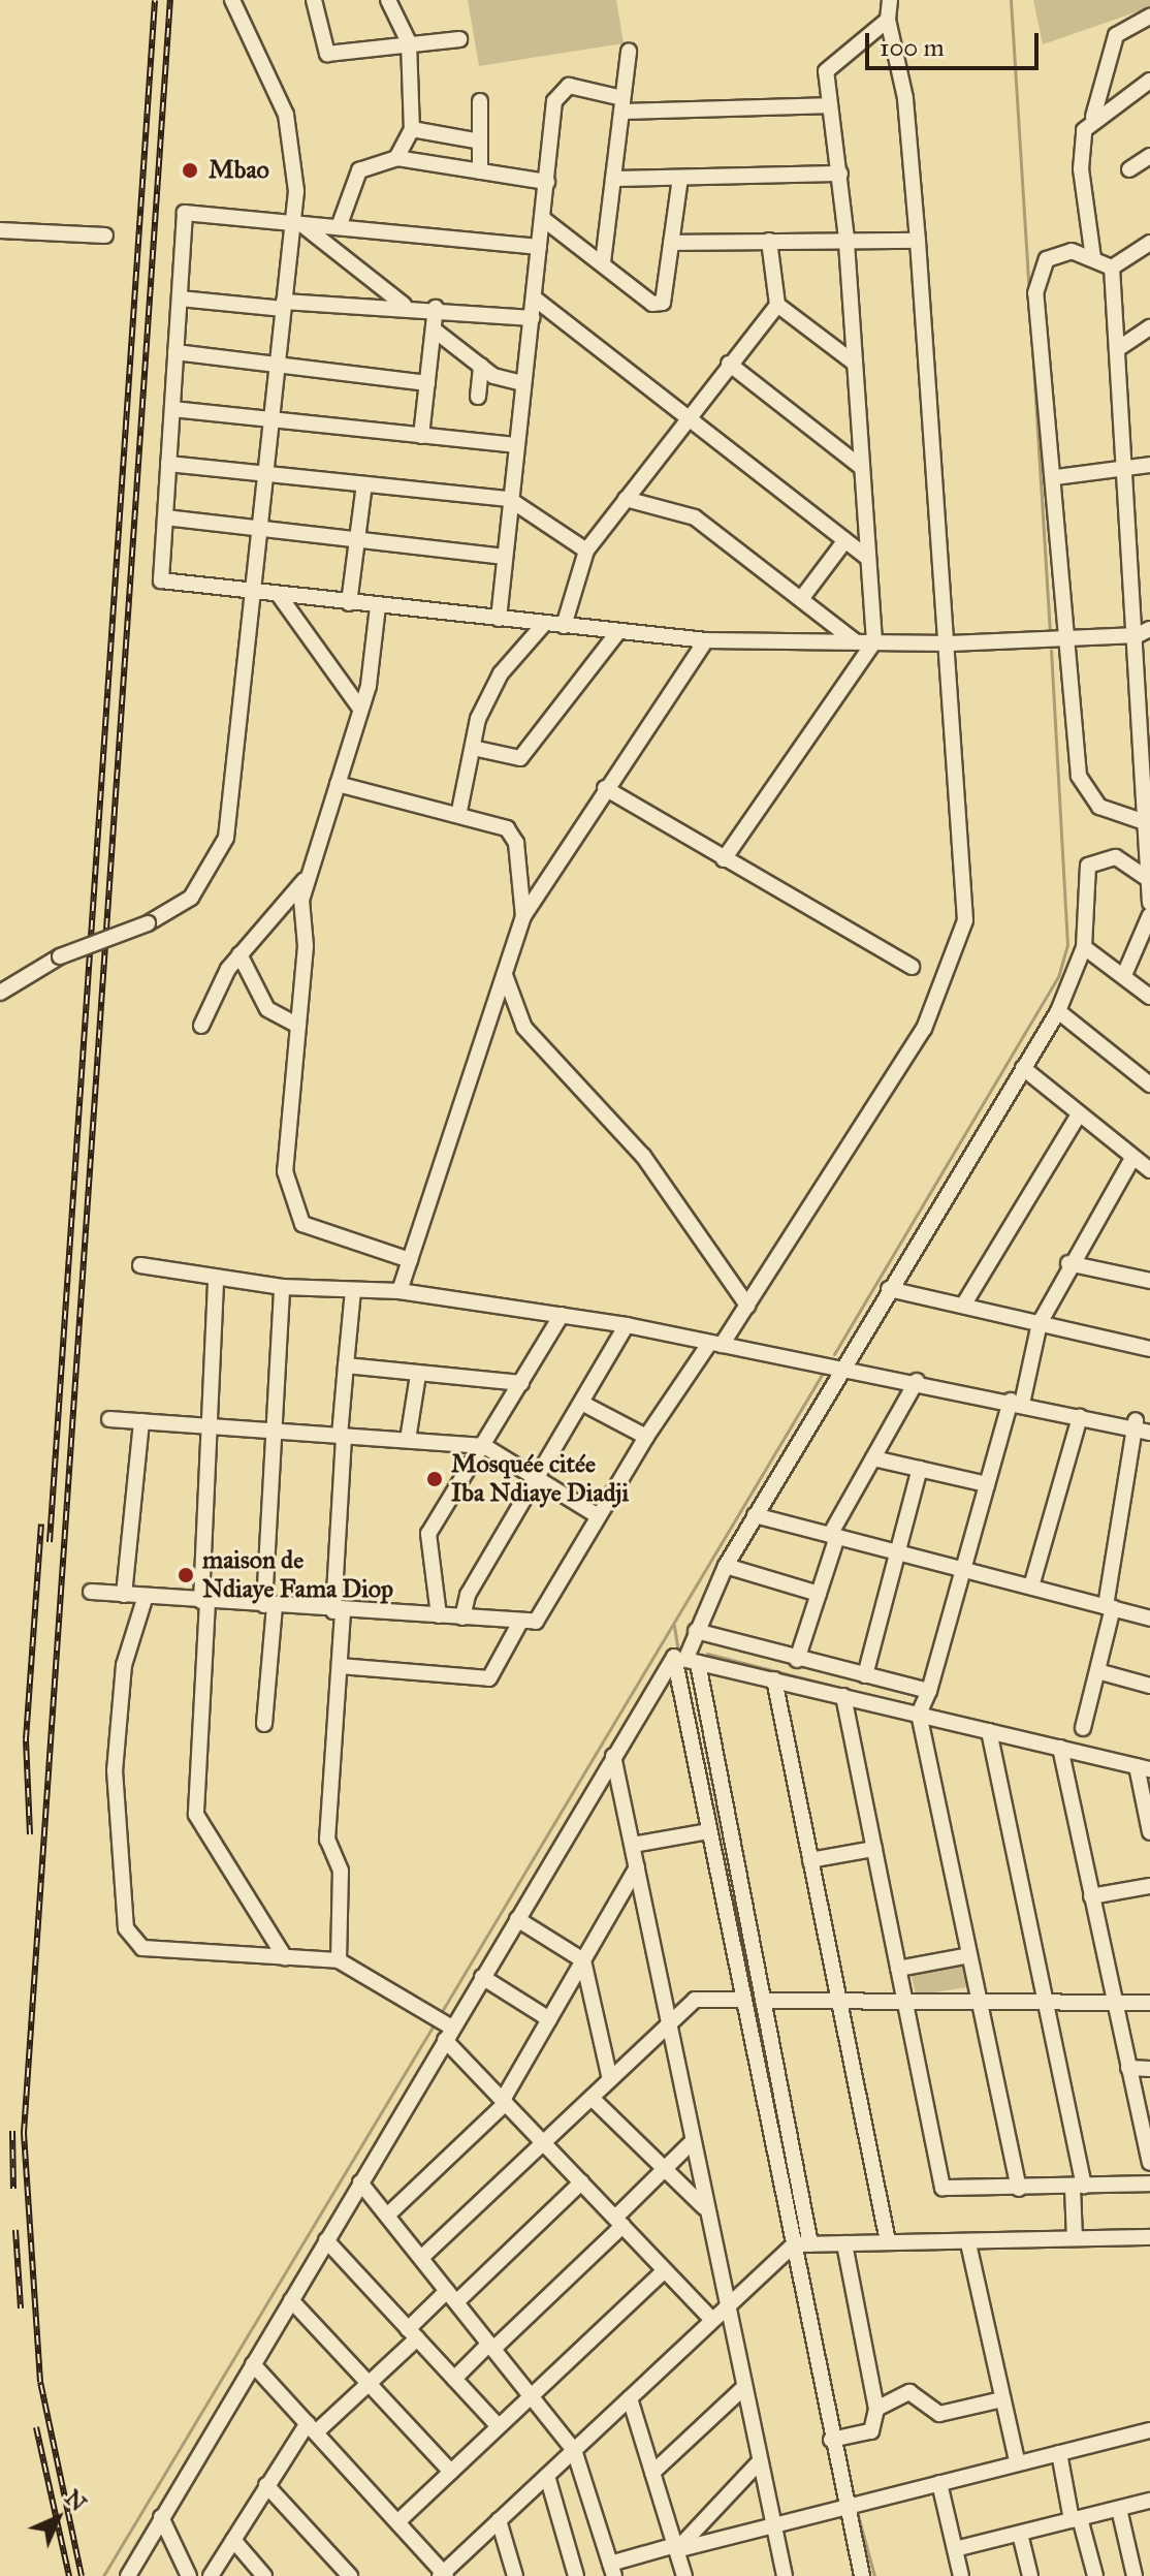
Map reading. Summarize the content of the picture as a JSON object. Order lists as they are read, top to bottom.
{
  "places": ["Mbao", "Mosquée citée Iba Ndiaye Diadji", "maison de Ndiaye Fama Diop"],
  "scale_bar": "100 m",
  "north": "top right"
}
